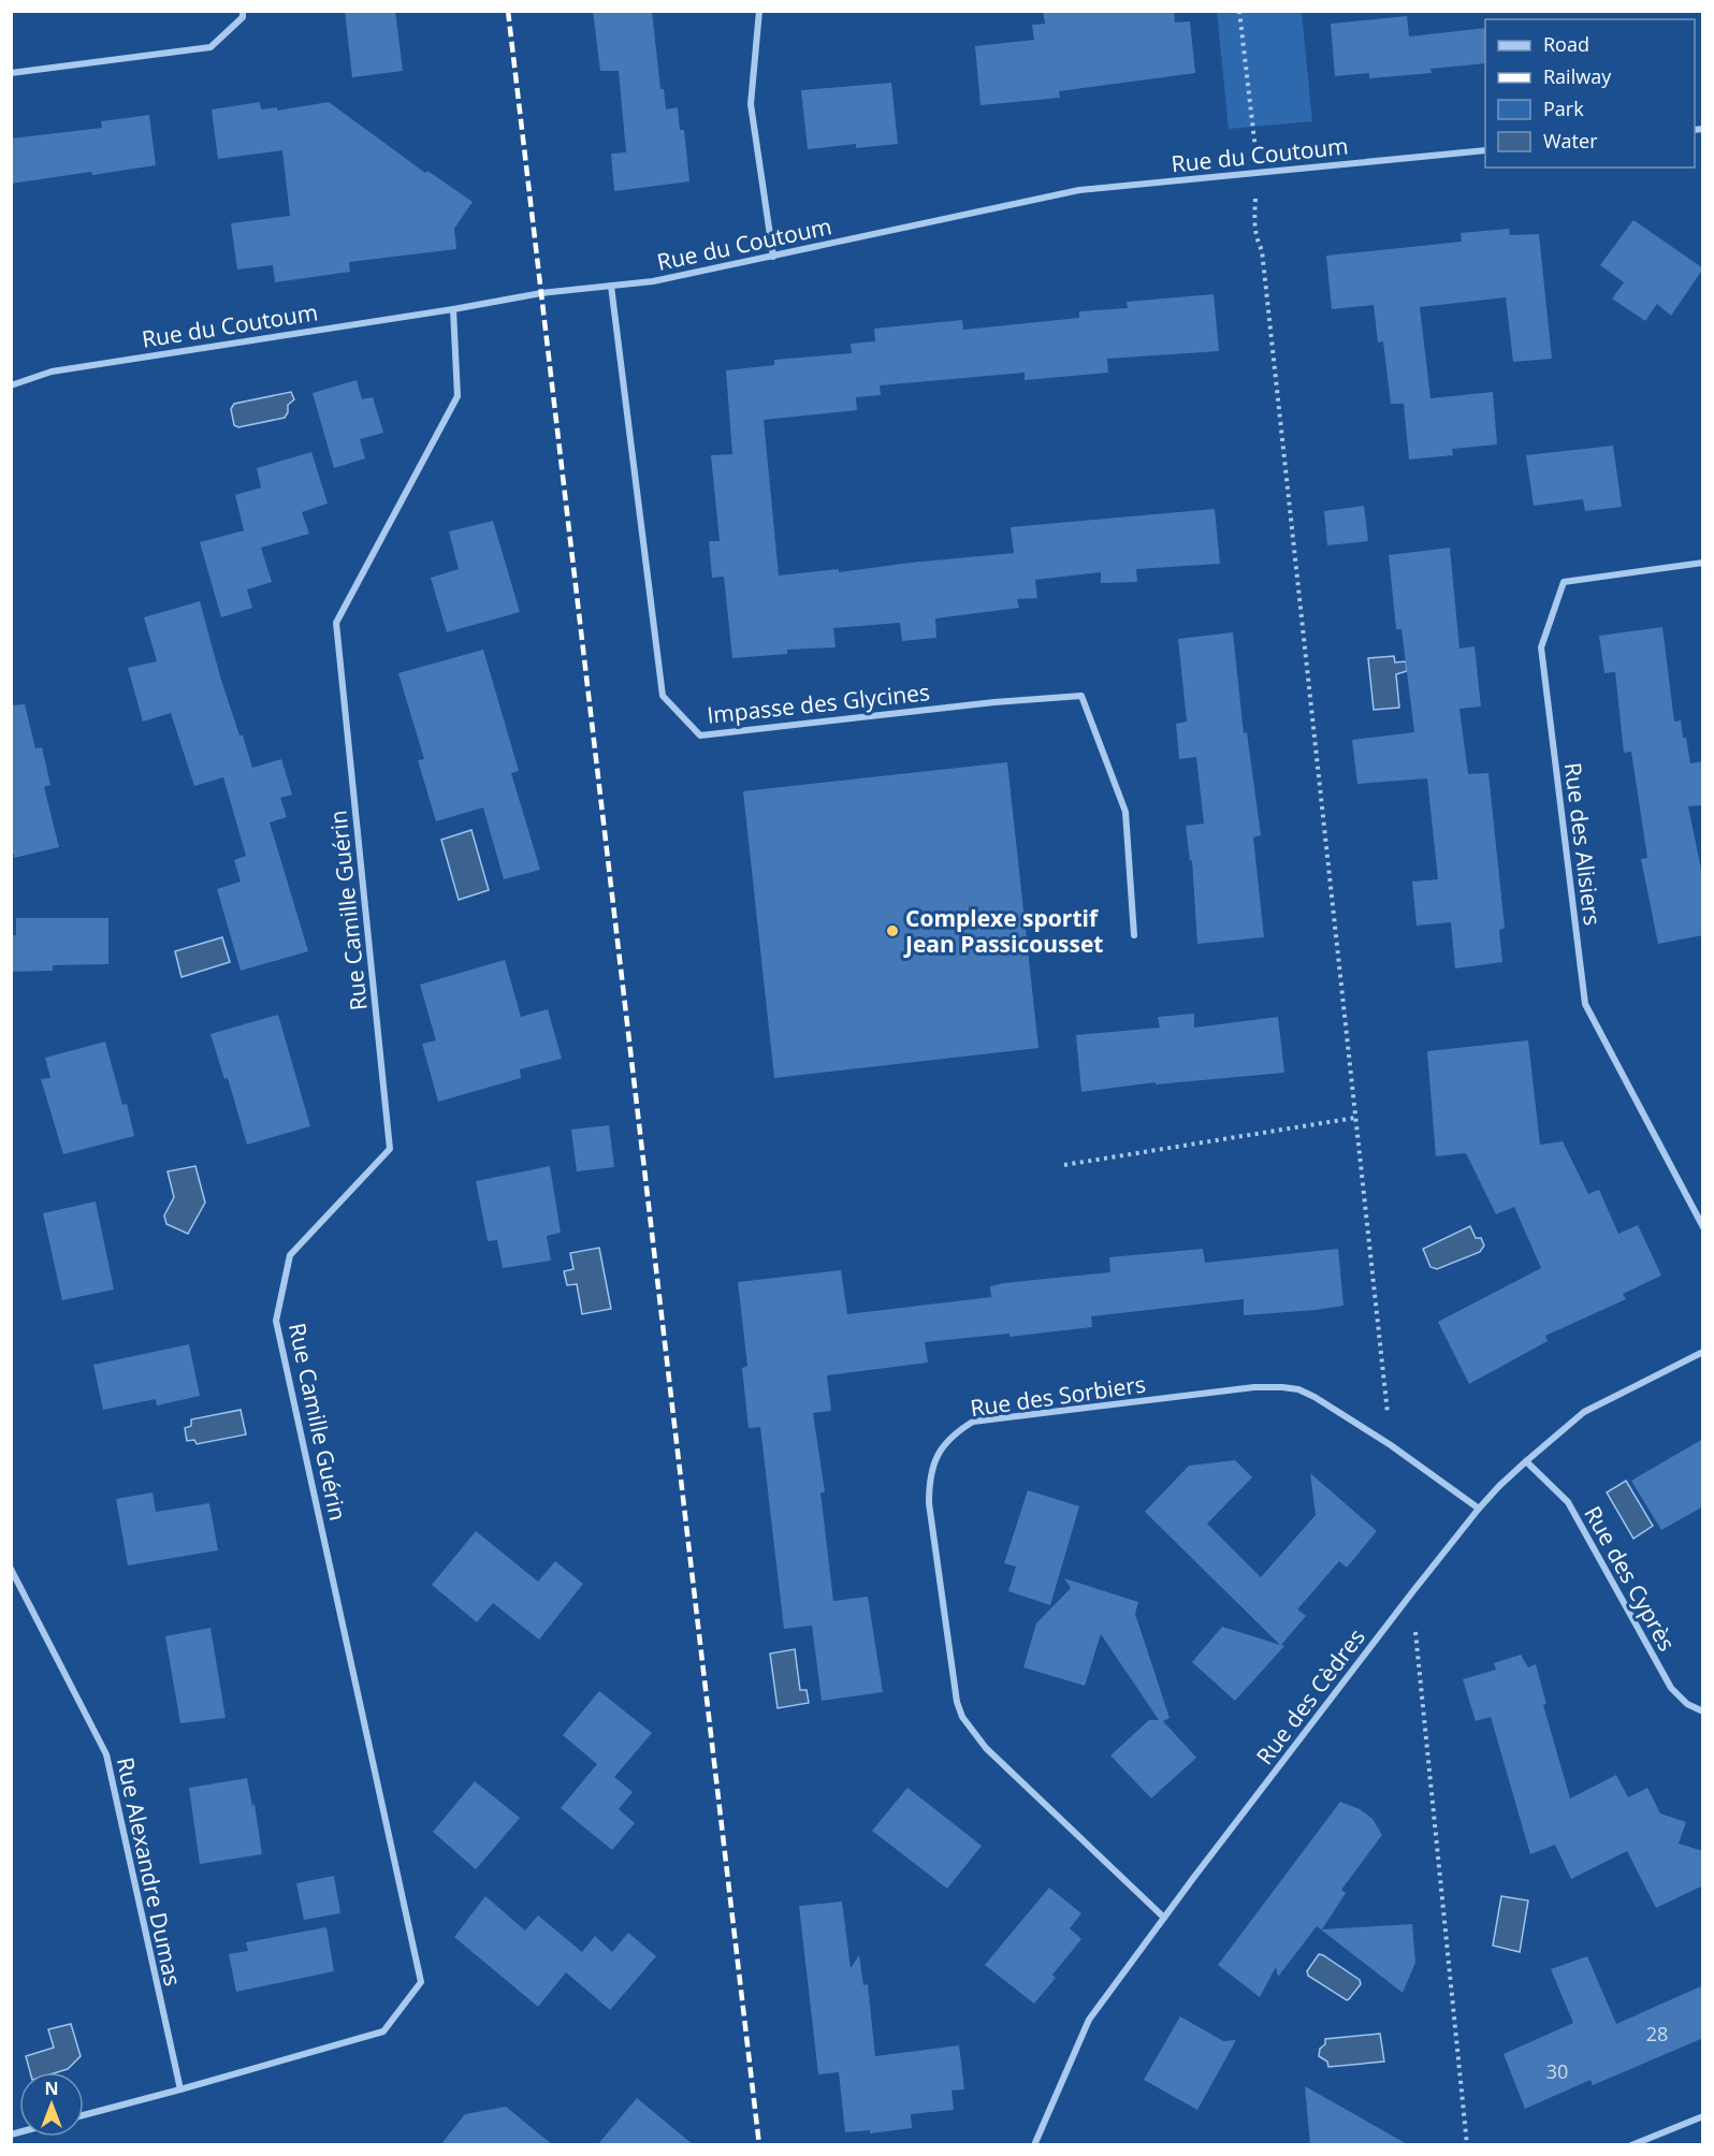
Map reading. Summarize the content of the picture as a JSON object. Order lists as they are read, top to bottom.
{
  "streets": {
    "street": [
      "Rue du Coutoum",
      "Impasse des Glycines",
      "Rue des Alisiers",
      "Rue Camille Guérin",
      "Rue des Sorbiers",
      "Rue des Cyprès",
      "Rue des Cèdres",
      "Rue Alexandre Dumas"
    ]
  },
  "crossings": [
    ["Rue du Coutoum", "Impasse des Glycines"],
    ["Rue du Coutoum", "Rue Camille Guérin"],
    ["Rue Camille Guérin", "Rue Alexandre Dumas"],
    ["Rue des Sorbiers", "Rue des Cèdres"],
    ["Rue des Cyprès", "Rue des Cèdres"]
  ],
  "places": ["Complexe sportif Jean Passicousset"],
  "house_numbers": ["28", "30"],
  "legend": [
    "Road",
    "Railway",
    "Park",
    "Water"
  ],
  "north": "top"
}
